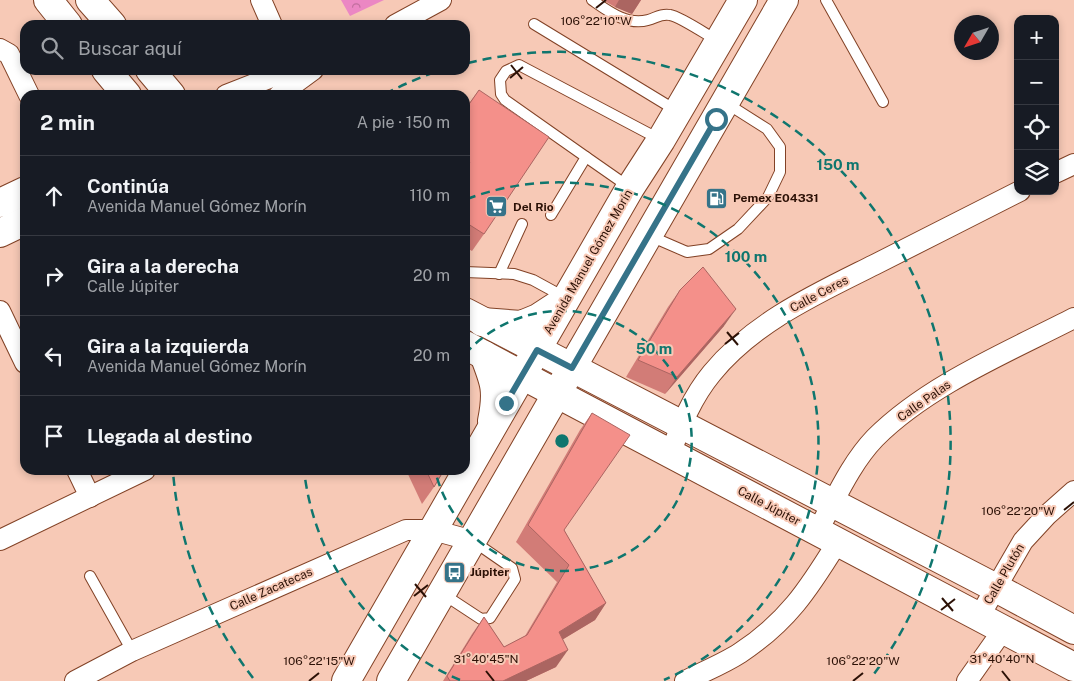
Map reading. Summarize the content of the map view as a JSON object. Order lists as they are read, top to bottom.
{
  "streets": {
    "main road": ["Avenida Manuel Gómez Morín", "Calle Júpiter"],
    "street": [
      "Calle Ceres",
      "Calle Palas",
      "Calle Plutón",
      "Calle Zacatecas"
    ]
  },
  "crossings": [
    ["Avenida Manuel Gómez Morín", "Calle Júpiter"],
    ["Avenida Manuel Gómez Morín", "Calle Zacatecas"],
    ["Calle Ceres", "Calle Júpiter"],
    ["Calle Palas", "Calle Júpiter"],
    ["Calle Júpiter", "Calle Plutón"]
  ],
  "places": {
    "fuel station": ["Pemex E04331"],
    "supermarket": ["Del Rio"],
    "bus stop": ["Júpiter"]
  },
  "north": "bottom left",
  "page": {
    "map_buttons": ["+", "−"],
    "search": "Buscar aquí",
    "heading": ["2 min", "A pie · 150 m"],
    "list": [
      ["Continúa", "Avenida Manuel Gómez Morín", "110 m"],
      ["Gira a la derecha", "Calle Júpiter", "20 m"],
      ["Gira a la izquierda", "Avenida Manuel Gómez Morín", "20 m"],
      "Llegada al destino"
    ]
  },
  "coordinates": [
    "106°22'10\"W",
    "106°22'20\"W",
    "31°40'45\"N",
    "31°40'40\"N",
    "106°22'15\"W"
  ],
  "rings": ["150 m", "100 m", "50 m"]
}
